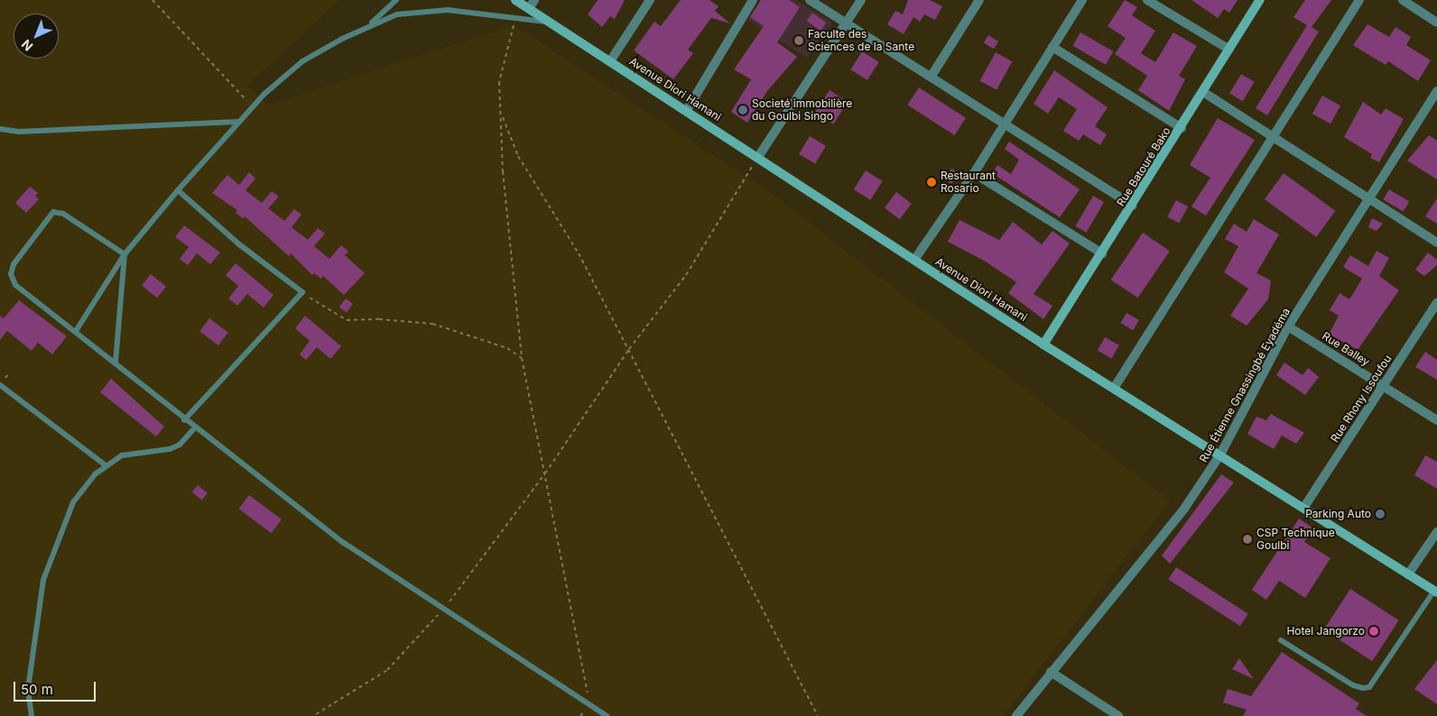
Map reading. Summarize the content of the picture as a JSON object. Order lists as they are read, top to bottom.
{
  "streets": {
    "main road": ["Avenue Diori Hamani", "Rue Batouré Bako"],
    "street": ["Rue Balley", "Rue Étienne Gnassingbé Eyadéma", "Rue Rhony Issoufou"]
  },
  "crossings": [
    ["Avenue Diori Hamani", "Rue Batouré Bako"],
    ["Avenue Diori Hamani", "Rue Étienne Gnassingbé Eyadéma"],
    ["Avenue Diori Hamani", "Rue Rhony Issoufou"],
    ["Rue Balley", "Rue Étienne Gnassingbé Eyadéma"],
    ["Rue Balley", "Rue Rhony Issoufou"]
  ],
  "places": [
    "Faculte des Sciences de la Sante",
    "Societé immobilière du Goulbi Singo",
    "Restaurant Rosario",
    "Parking Auto",
    "CSP Technique Goulbi",
    "Hotel Jangorzo"
  ],
  "scale_bar": "50 m",
  "north": "bottom left"
}
